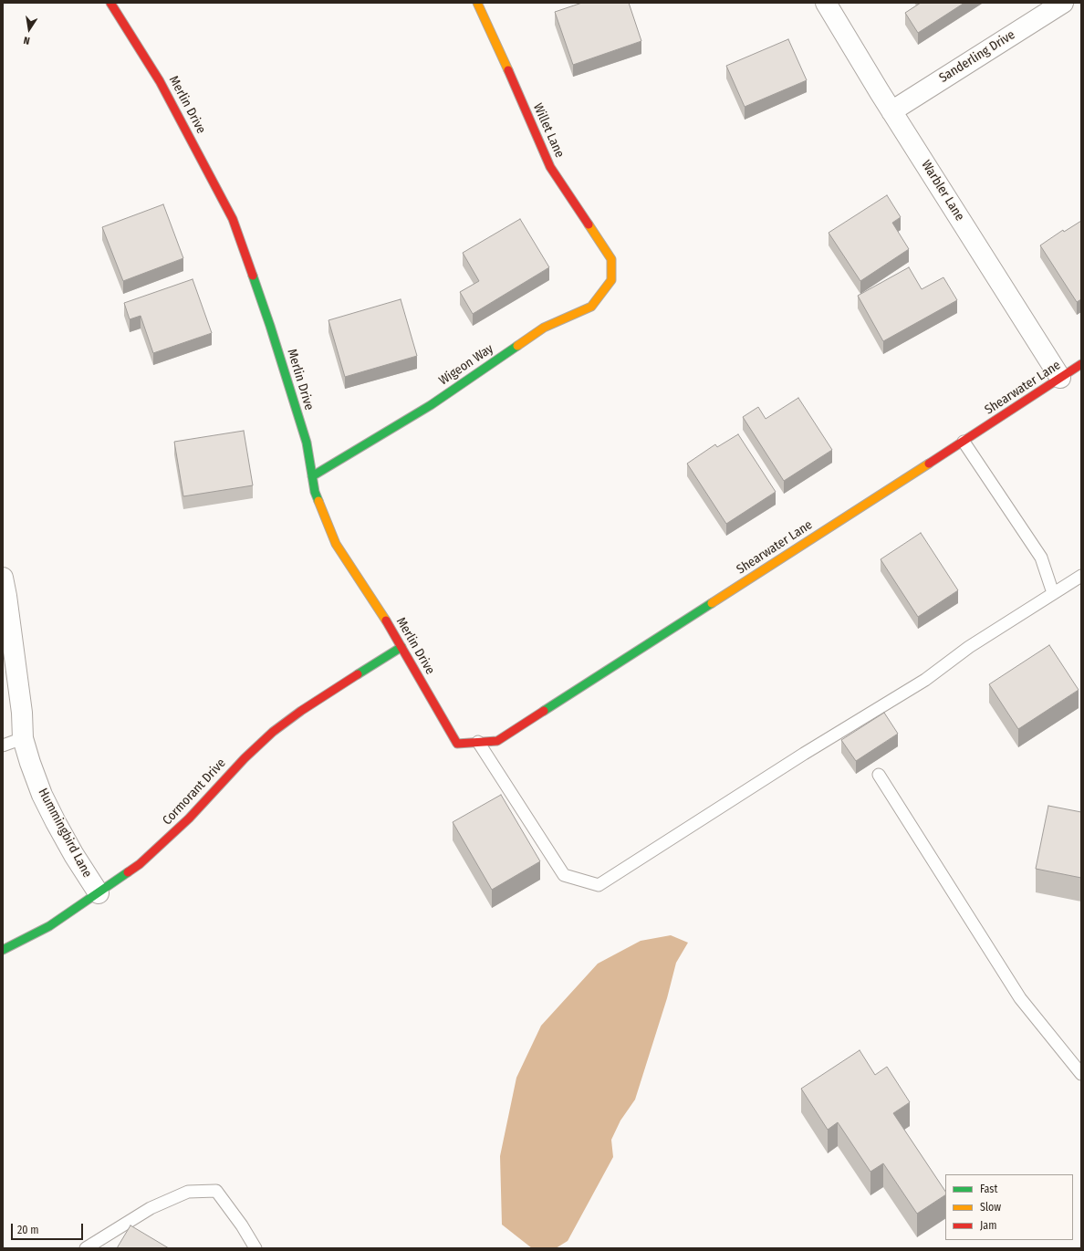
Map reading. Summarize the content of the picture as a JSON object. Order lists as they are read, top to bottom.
{
  "streets": {
    "street": [
      "Sanderling Drive",
      "Merlin Drive",
      "Willet Lane",
      "Warbler Lane",
      "Wigeon Way",
      "Shearwater Lane",
      "Cormorant Drive",
      "Hummingbird Lane"
    ]
  },
  "crossings": [
    ["Sanderling Drive", "Warbler Lane"],
    ["Merlin Drive", "Wigeon Way"],
    ["Merlin Drive", "Shearwater Lane"],
    ["Merlin Drive", "Cormorant Drive"],
    ["Willet Lane", "Wigeon Way"],
    ["Warbler Lane", "Shearwater Lane"],
    ["Cormorant Drive", "Hummingbird Lane"]
  ],
  "legend": ["Fast", "Slow", "Jam"],
  "scale_bar": "20 m",
  "north": "bottom"
}
